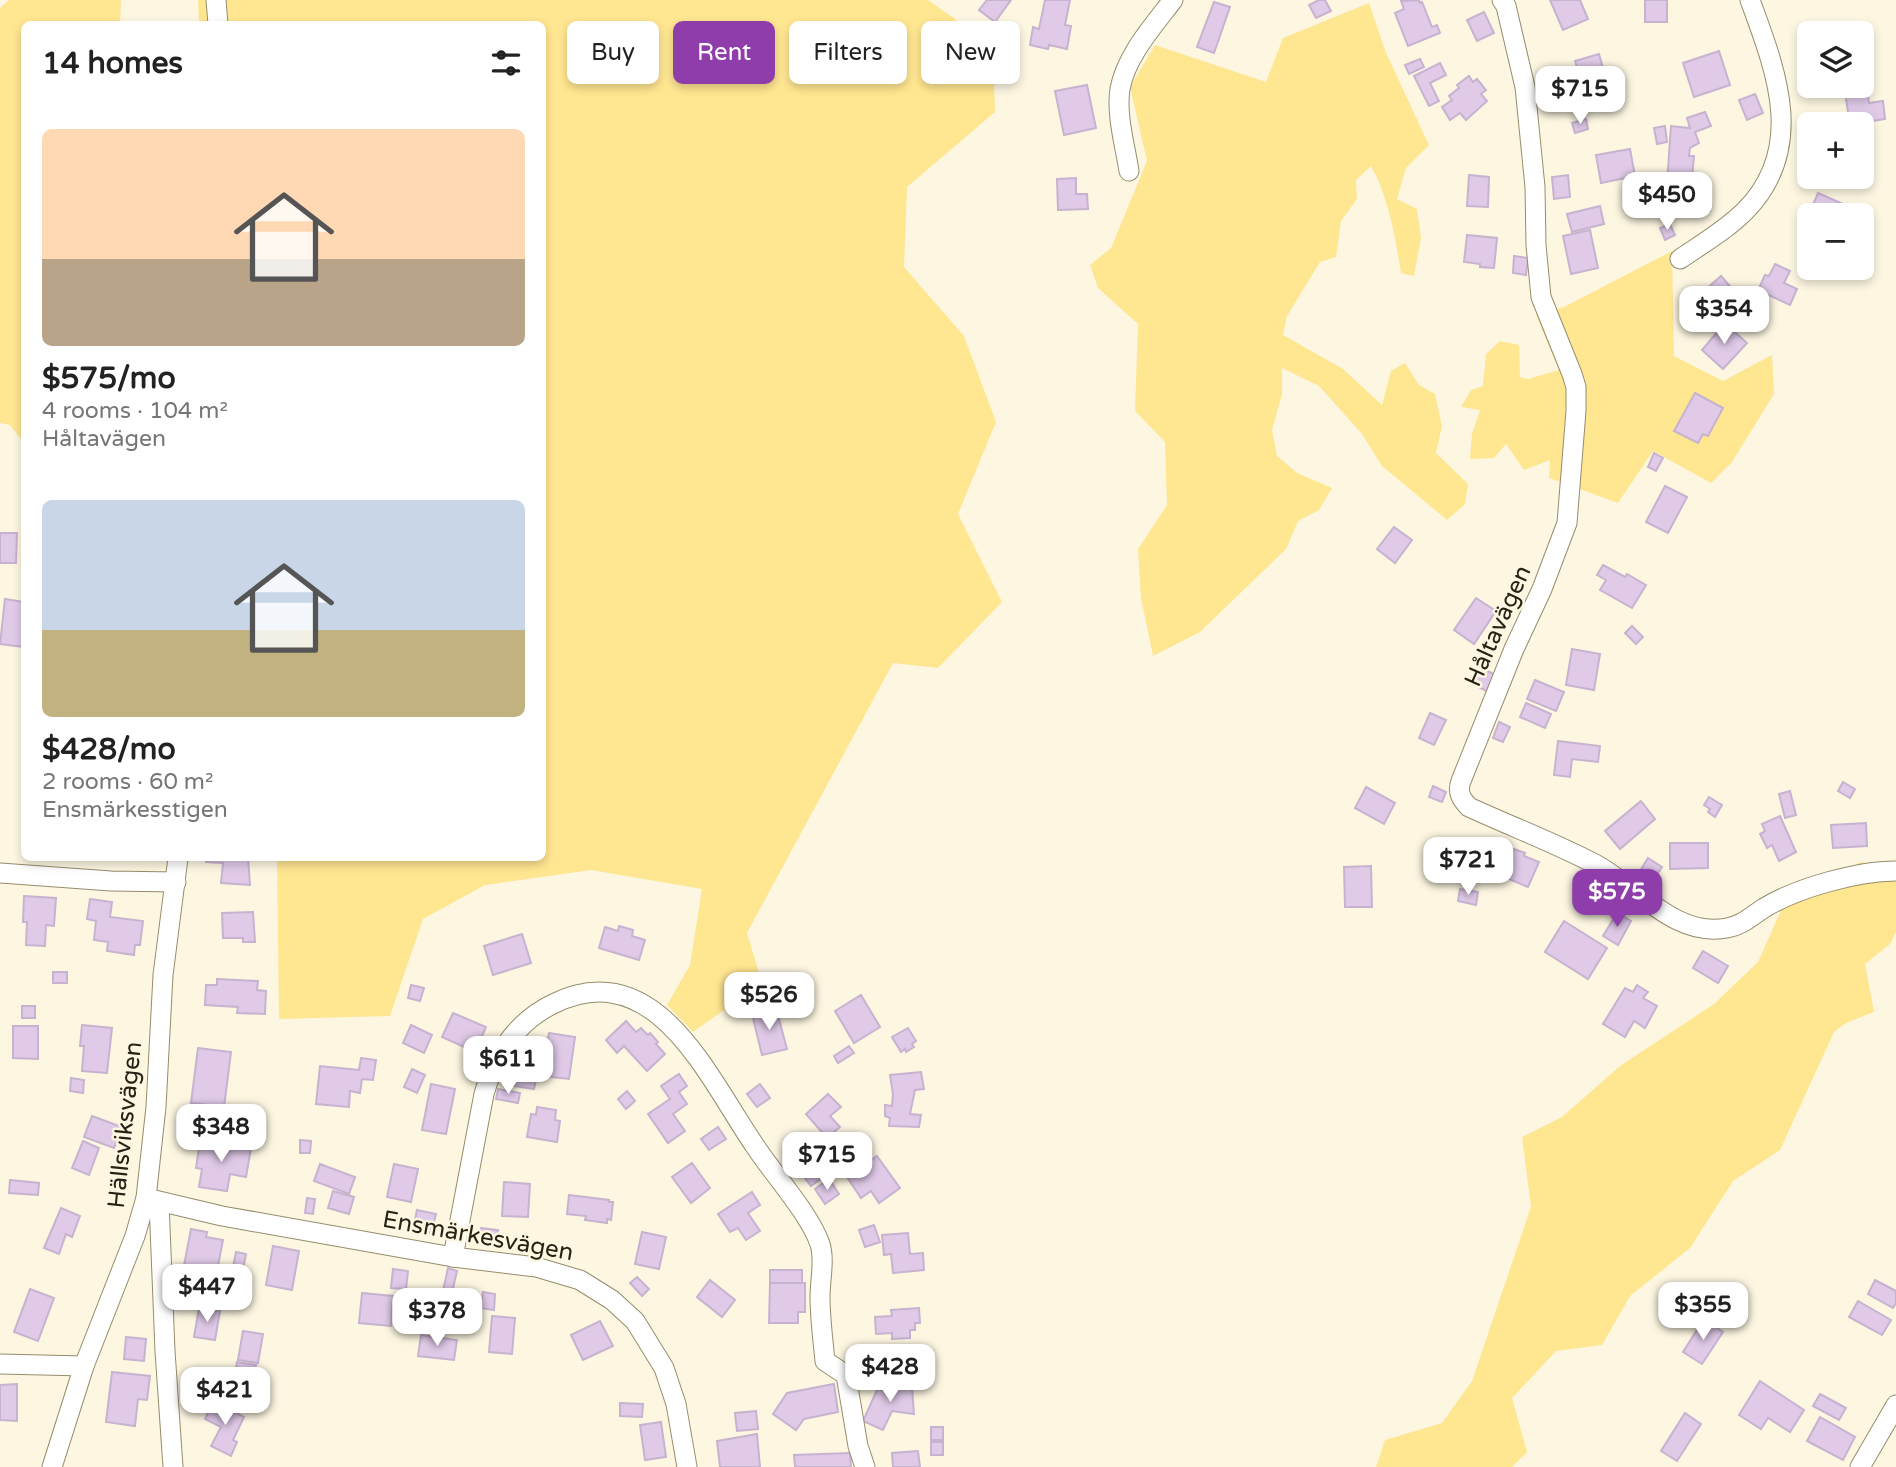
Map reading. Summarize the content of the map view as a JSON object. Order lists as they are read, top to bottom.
{
  "streets": {
    "street": ["Håltavägen", "Hällsviksvägen", "Ensmärkesvägen"]
  },
  "crossings": [
    ["Hällsviksvägen", "Ensmärkesvägen"]
  ],
  "page": {
    "map_buttons": ["+", "−"],
    "chip": [
      "Buy",
      "Rent",
      "Filters",
      "New"
    ],
    "heading": "14 homes",
    "price": [
      "$715",
      "$450",
      "$354",
      "$721",
      "$575",
      "$526",
      "$611",
      "$348",
      "$715",
      "$447",
      "$355",
      "$378",
      "$428",
      "$421"
    ],
    "list": [
      {
        "name": "$575/mo",
        "note": "4 rooms · 104 m² · Håltavägen"
      },
      {
        "name": "$428/mo",
        "note": "2 rooms · 60 m² · Ensmärkesstigen"
      }
    ]
  }
}
